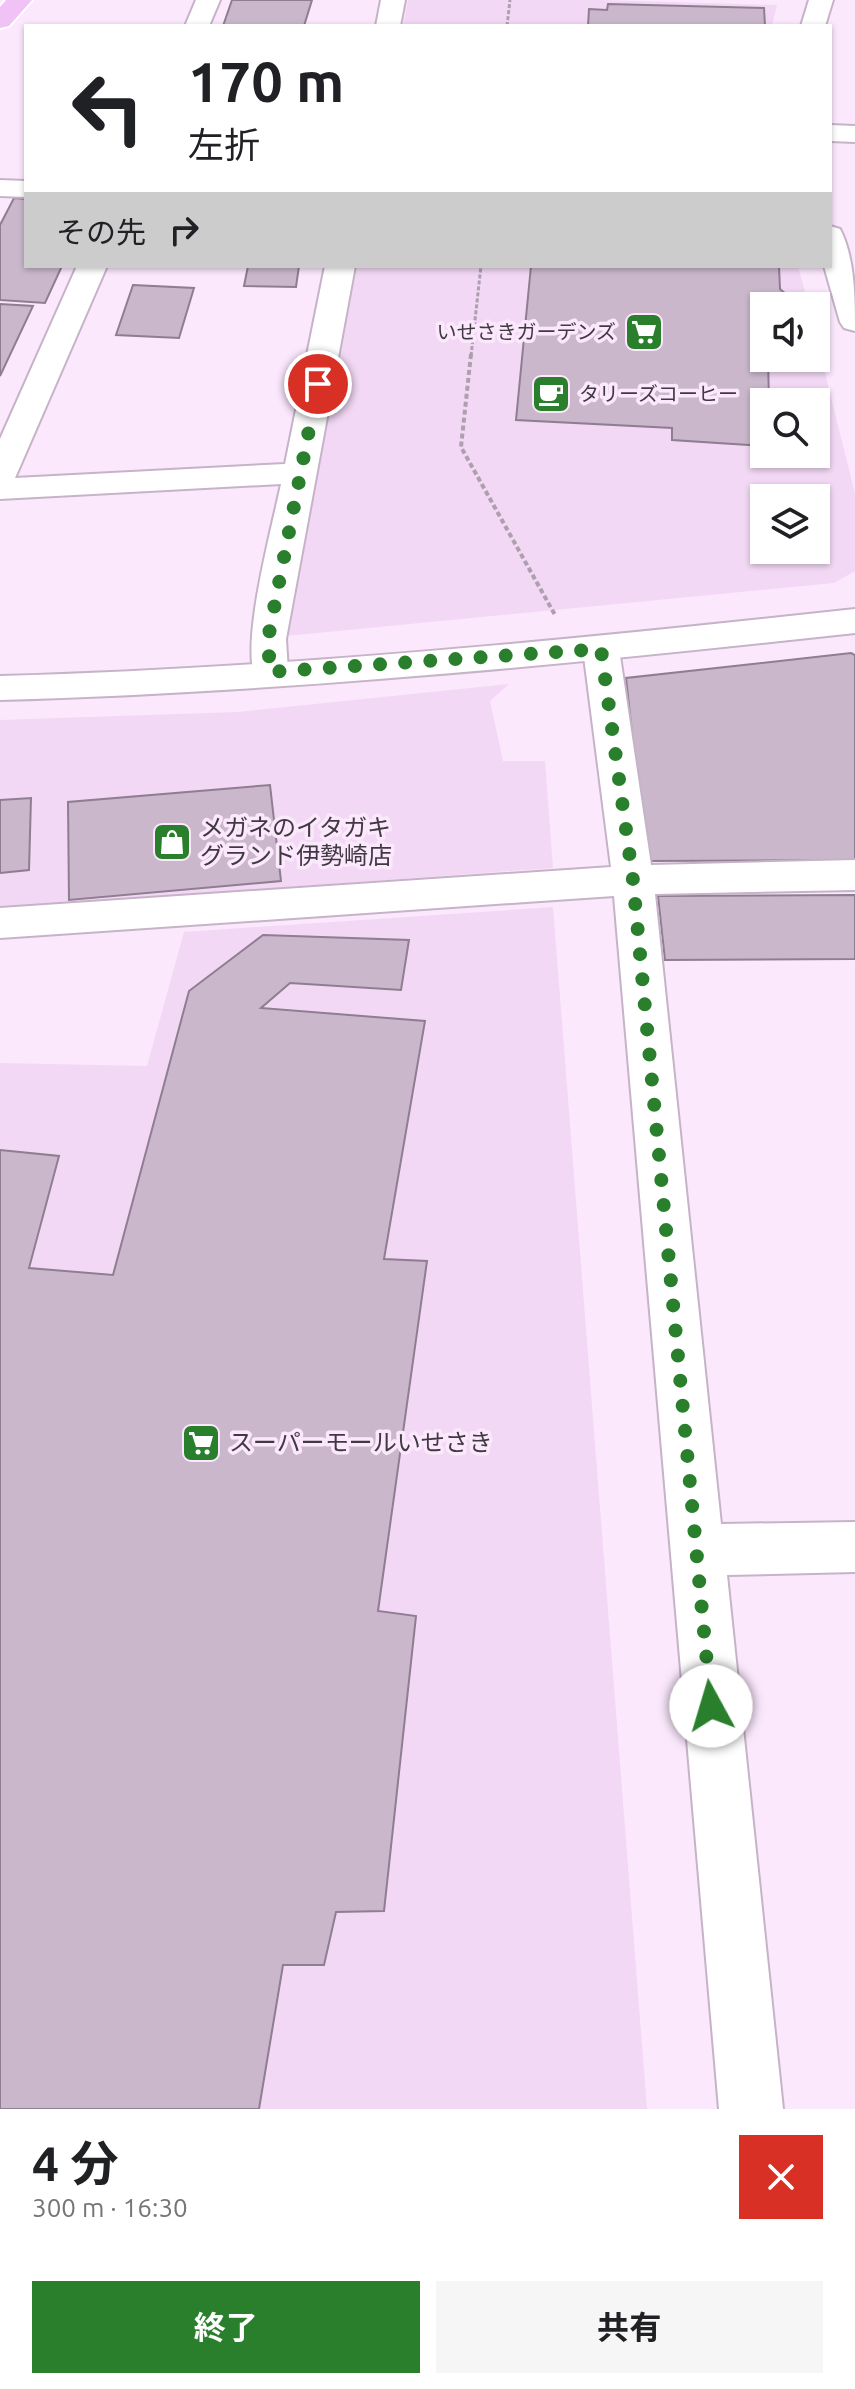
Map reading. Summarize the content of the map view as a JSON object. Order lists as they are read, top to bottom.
{
  "places": {
    "supermarket": ["いせさきガーデンズ", "スーパーモールいせさき"],
    "cafe": ["タリーズコーヒー"],
    "shop": ["メガネのイタガキ グランド伊勢崎店"]
  },
  "page": {
    "turn": ["170 m", "左折"],
    "then": "その先",
    "heading": ["4 分", "300 m · 16:30"],
    "buttons": ["終了", "共有"]
  }
}
